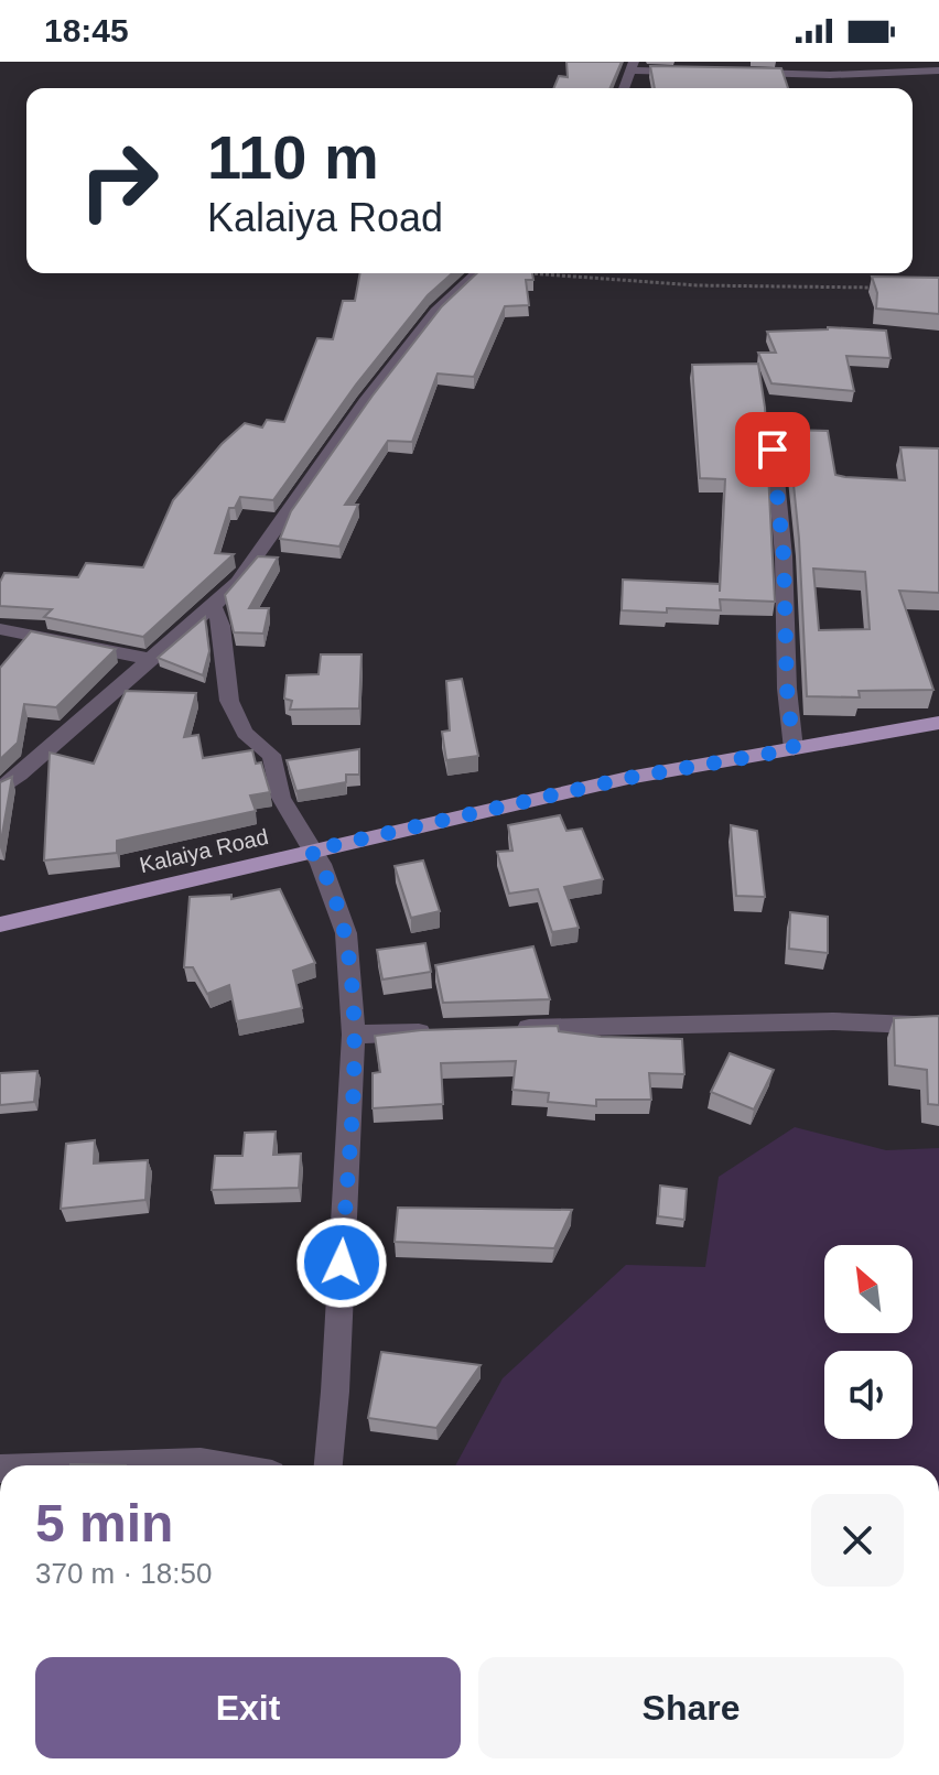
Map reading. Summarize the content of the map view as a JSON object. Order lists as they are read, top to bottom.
{
  "streets": {
    "main road": ["Kalaiya Road"]
  },
  "north": "top left",
  "page": {
    "status": "18:45",
    "turn": ["110 m", "Kalaiya Road"],
    "heading": ["5 min", "370 m · 18:50"],
    "buttons": ["Exit", "Share"]
  }
}
